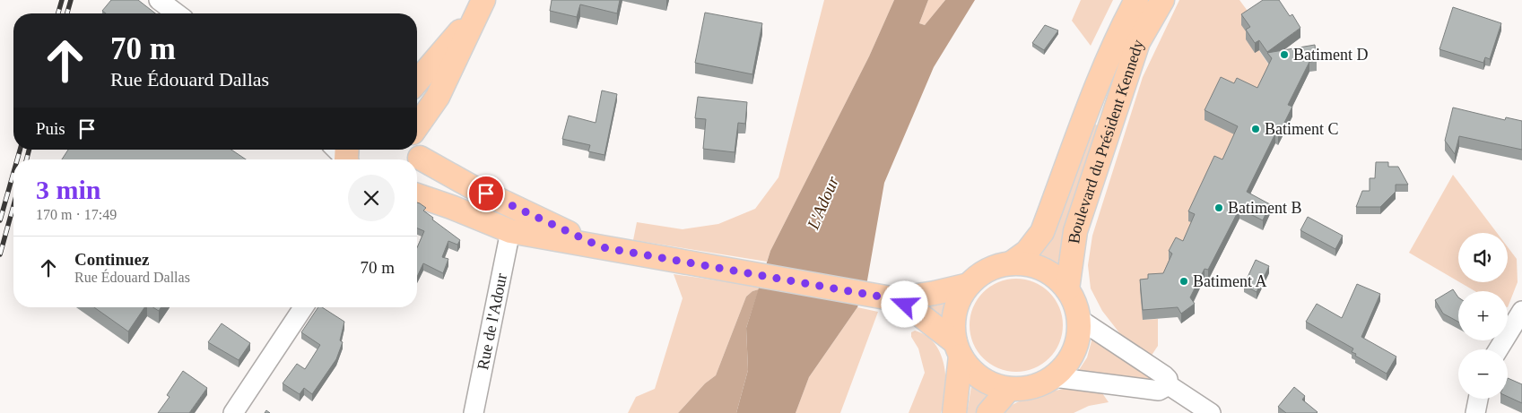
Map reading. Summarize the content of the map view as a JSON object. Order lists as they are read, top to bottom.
{
  "streets": {
    "main road": ["Boulevard du Président Kennedy"],
    "street": ["Rue de l'Adour"]
  },
  "water": ["L'Adour"],
  "places": [
    "Batiment D",
    "Batiment C",
    "Batiment B",
    "Batiment A"
  ],
  "page": {
    "turn": ["70 m", "Rue Édouard Dallas"],
    "then": "Puis",
    "heading": ["3 min", "170 m · 17:49"],
    "map_buttons": ["+", "−"],
    "list": [
      {
        "name": "Continuez",
        "note": "Rue Édouard Dallas",
        "value": "70 m"
      }
    ]
  }
}
